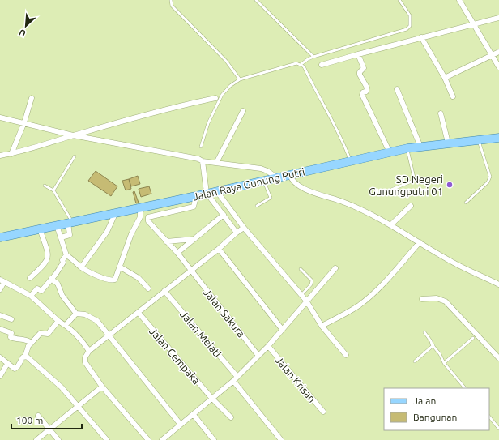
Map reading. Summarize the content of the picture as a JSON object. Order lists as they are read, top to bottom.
{
  "streets": {
    "main road": ["Jalan Raya Gunung Putri"],
    "street": [
      "Jalan Sakura",
      "Jalan Melati",
      "Jalan Cempaka",
      "Jalan Krisan"
    ]
  },
  "crossings": [
    ["Jalan Raya Gunung Putri", "Jalan Sakura"]
  ],
  "places": ["SD Negeri Gunungputri 01"],
  "legend": ["Jalan", "Bangunan"],
  "scale_bar": "100 m",
  "north": "bottom left"
}
